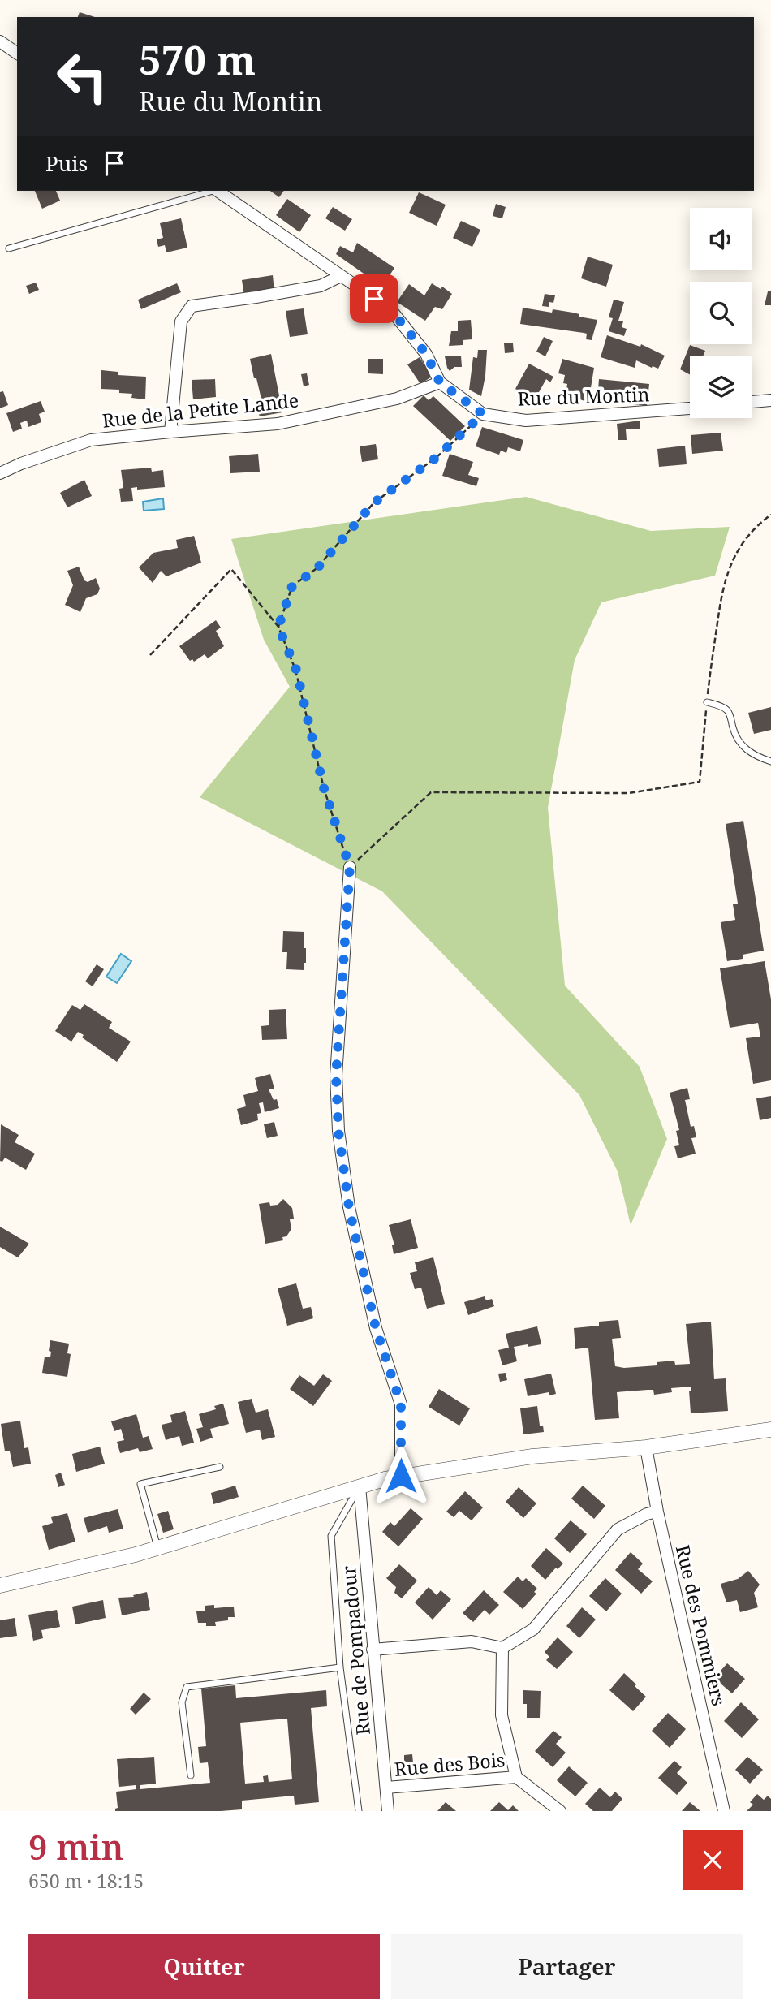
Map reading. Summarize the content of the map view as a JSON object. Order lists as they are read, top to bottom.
{
  "streets": {
    "street": [
      "Rue du Montin",
      "Rue de la Petite Lande",
      "Rue des Pommiers",
      "Rue de Pompadour",
      "Rue des Bois"
    ]
  },
  "crossings": [
    ["Rue du Montin", "Rue de la Petite Lande"],
    ["Rue de Pompadour", "Rue des Bois"]
  ],
  "page": {
    "turn": ["570 m", "Rue du Montin"],
    "then": "Puis",
    "heading": ["9 min", "650 m · 18:15"],
    "buttons": ["Quitter", "Partager"]
  }
}
